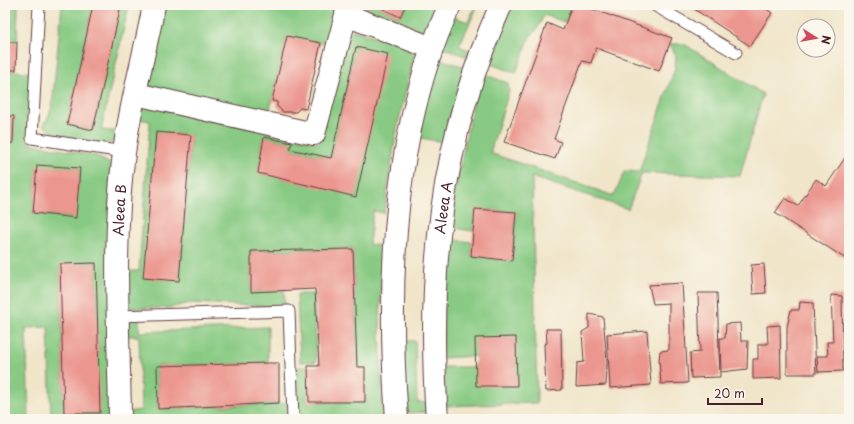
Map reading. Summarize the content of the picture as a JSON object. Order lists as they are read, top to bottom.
{
  "streets": {
    "street": ["Aleea A", "Aleea B"]
  },
  "scale_bar": "20 m",
  "north": "right"
}
